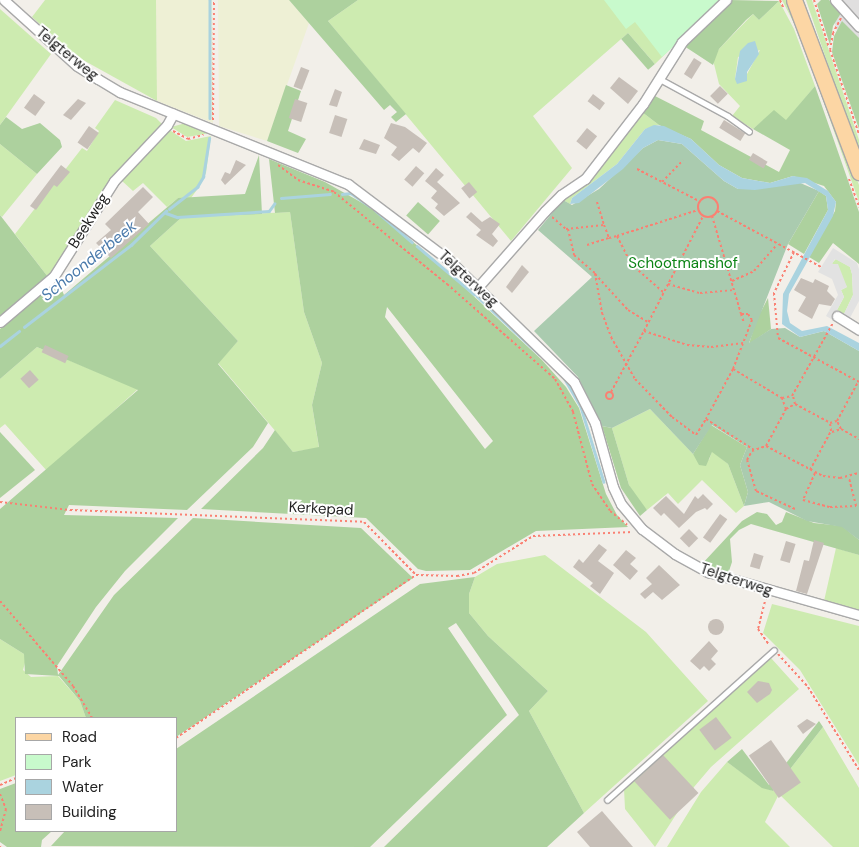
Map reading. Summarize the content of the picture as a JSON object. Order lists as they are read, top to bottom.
{
  "streets": {
    "street": ["Telgterweg", "Beekweg"],
    "path": ["Kerkepad"]
  },
  "crossings": [
    ["Telgterweg", "Beekweg"],
    ["Telgterweg", "Kerkepad"]
  ],
  "water": ["Schoonderbeek"],
  "parks": ["Schootmanshof"],
  "legend": [
    "Road",
    "Park",
    "Water",
    "Building"
  ]
}
